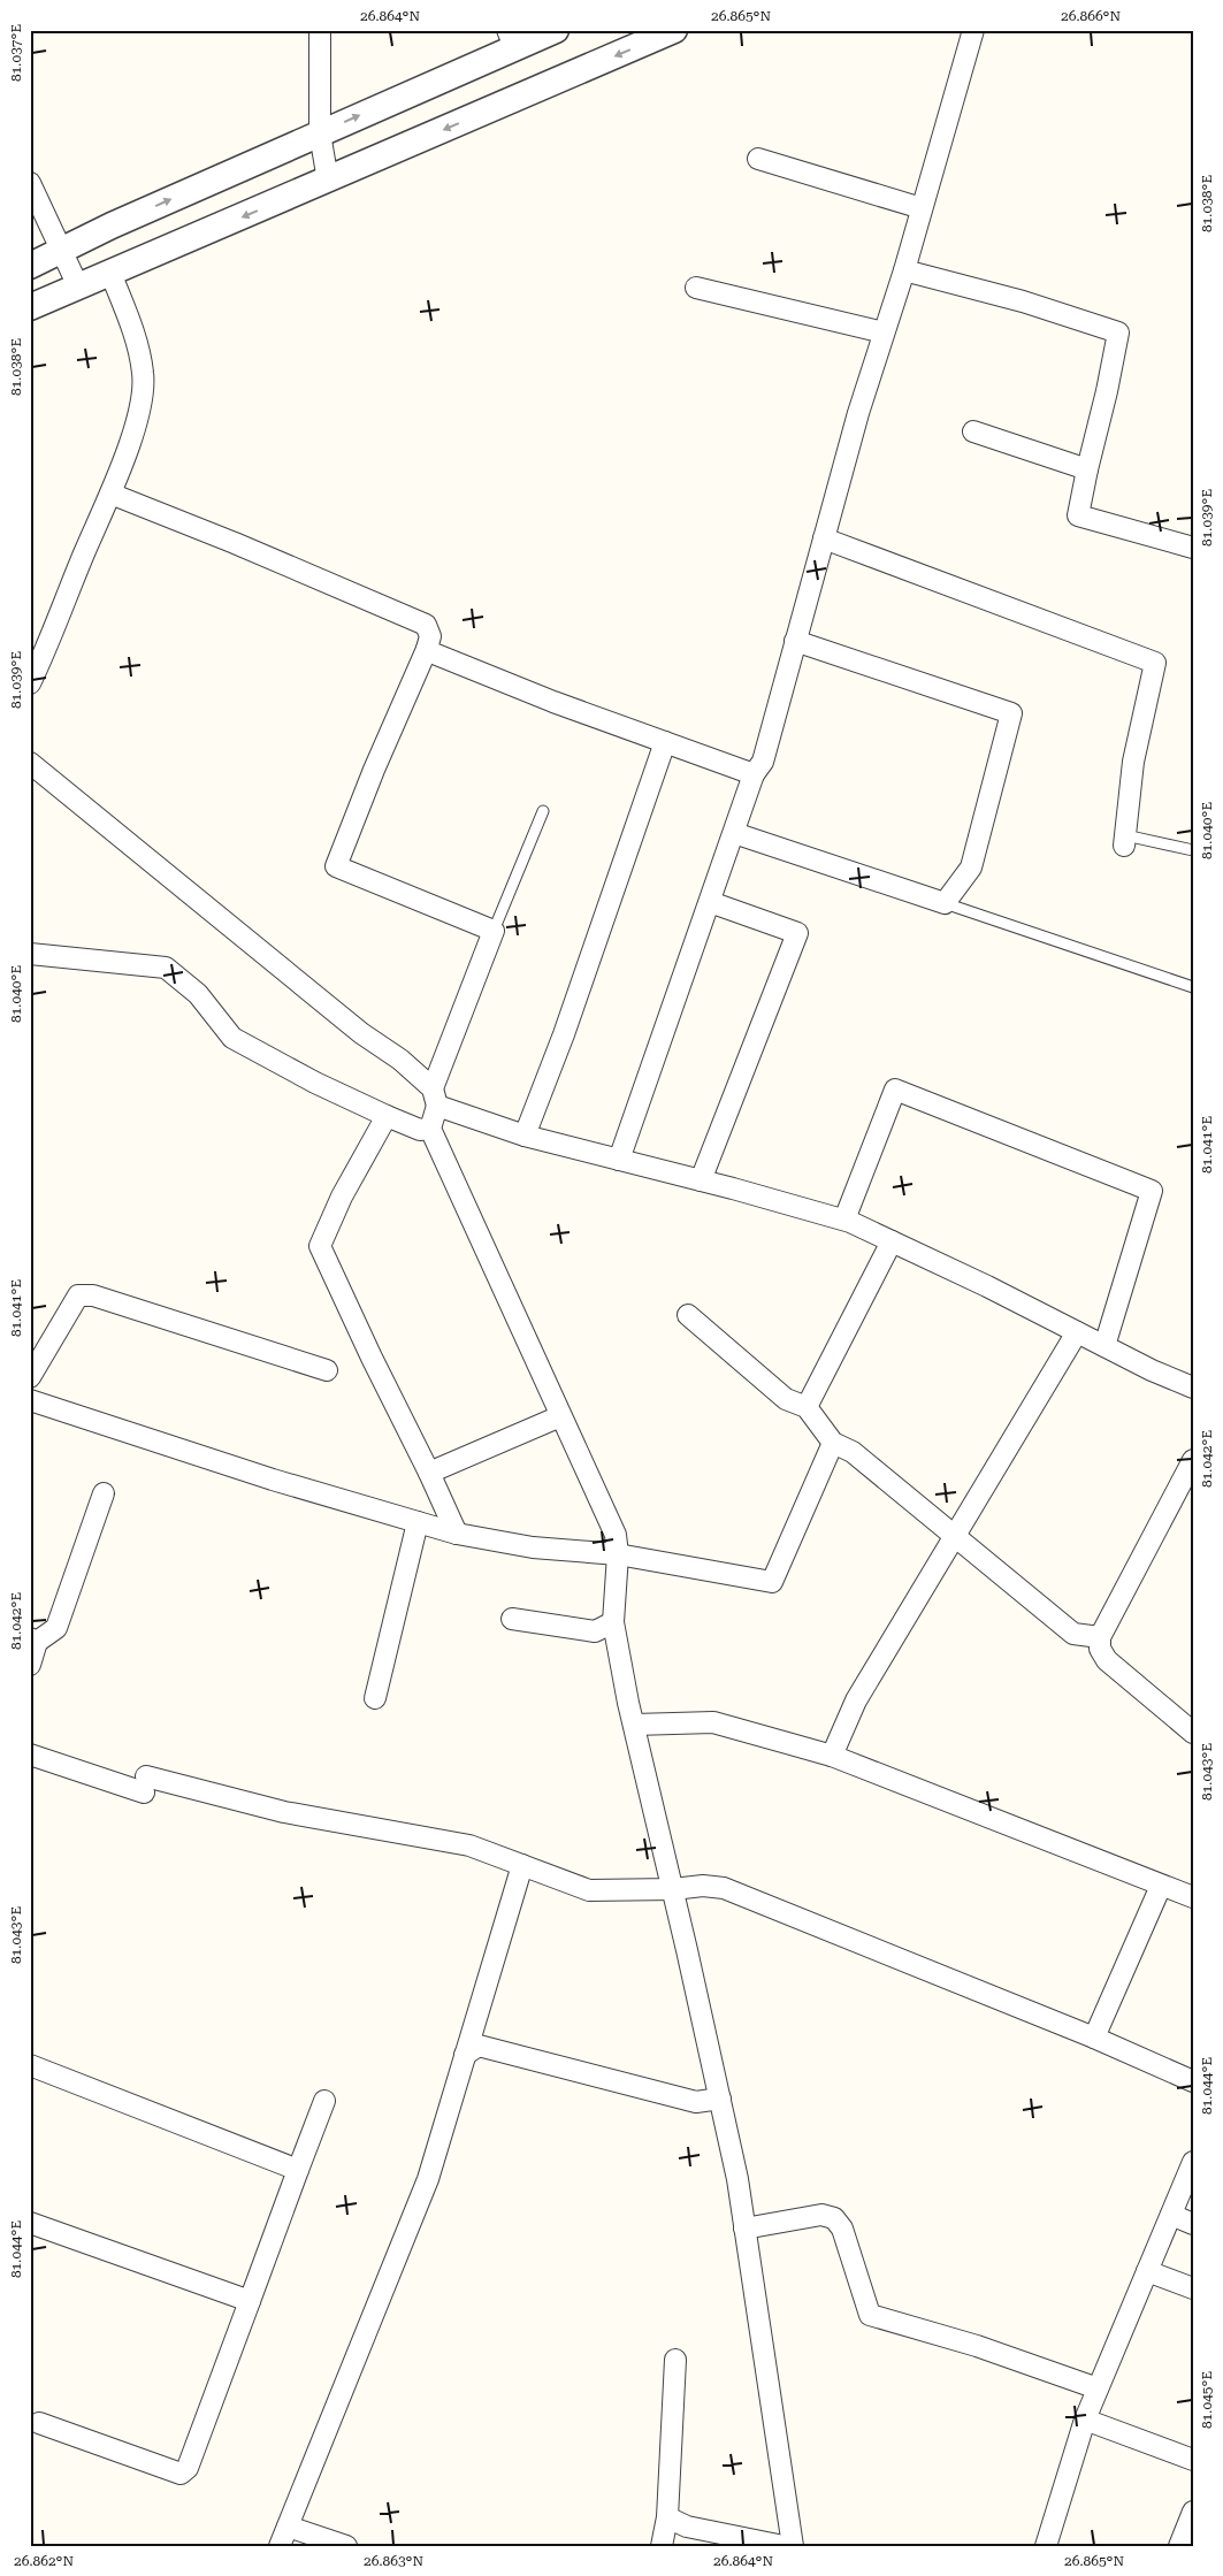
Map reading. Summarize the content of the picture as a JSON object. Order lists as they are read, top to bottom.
{
  "coordinates": [
    "26.864°N",
    "26.865°N",
    "26.866°N",
    "81.037°E",
    "81.038°E",
    "81.039°E",
    "81.040°E",
    "81.041°E",
    "81.042°E",
    "81.043°E",
    "81.044°E",
    "81.045°E",
    "26.862°N",
    "26.863°N"
  ]
}
